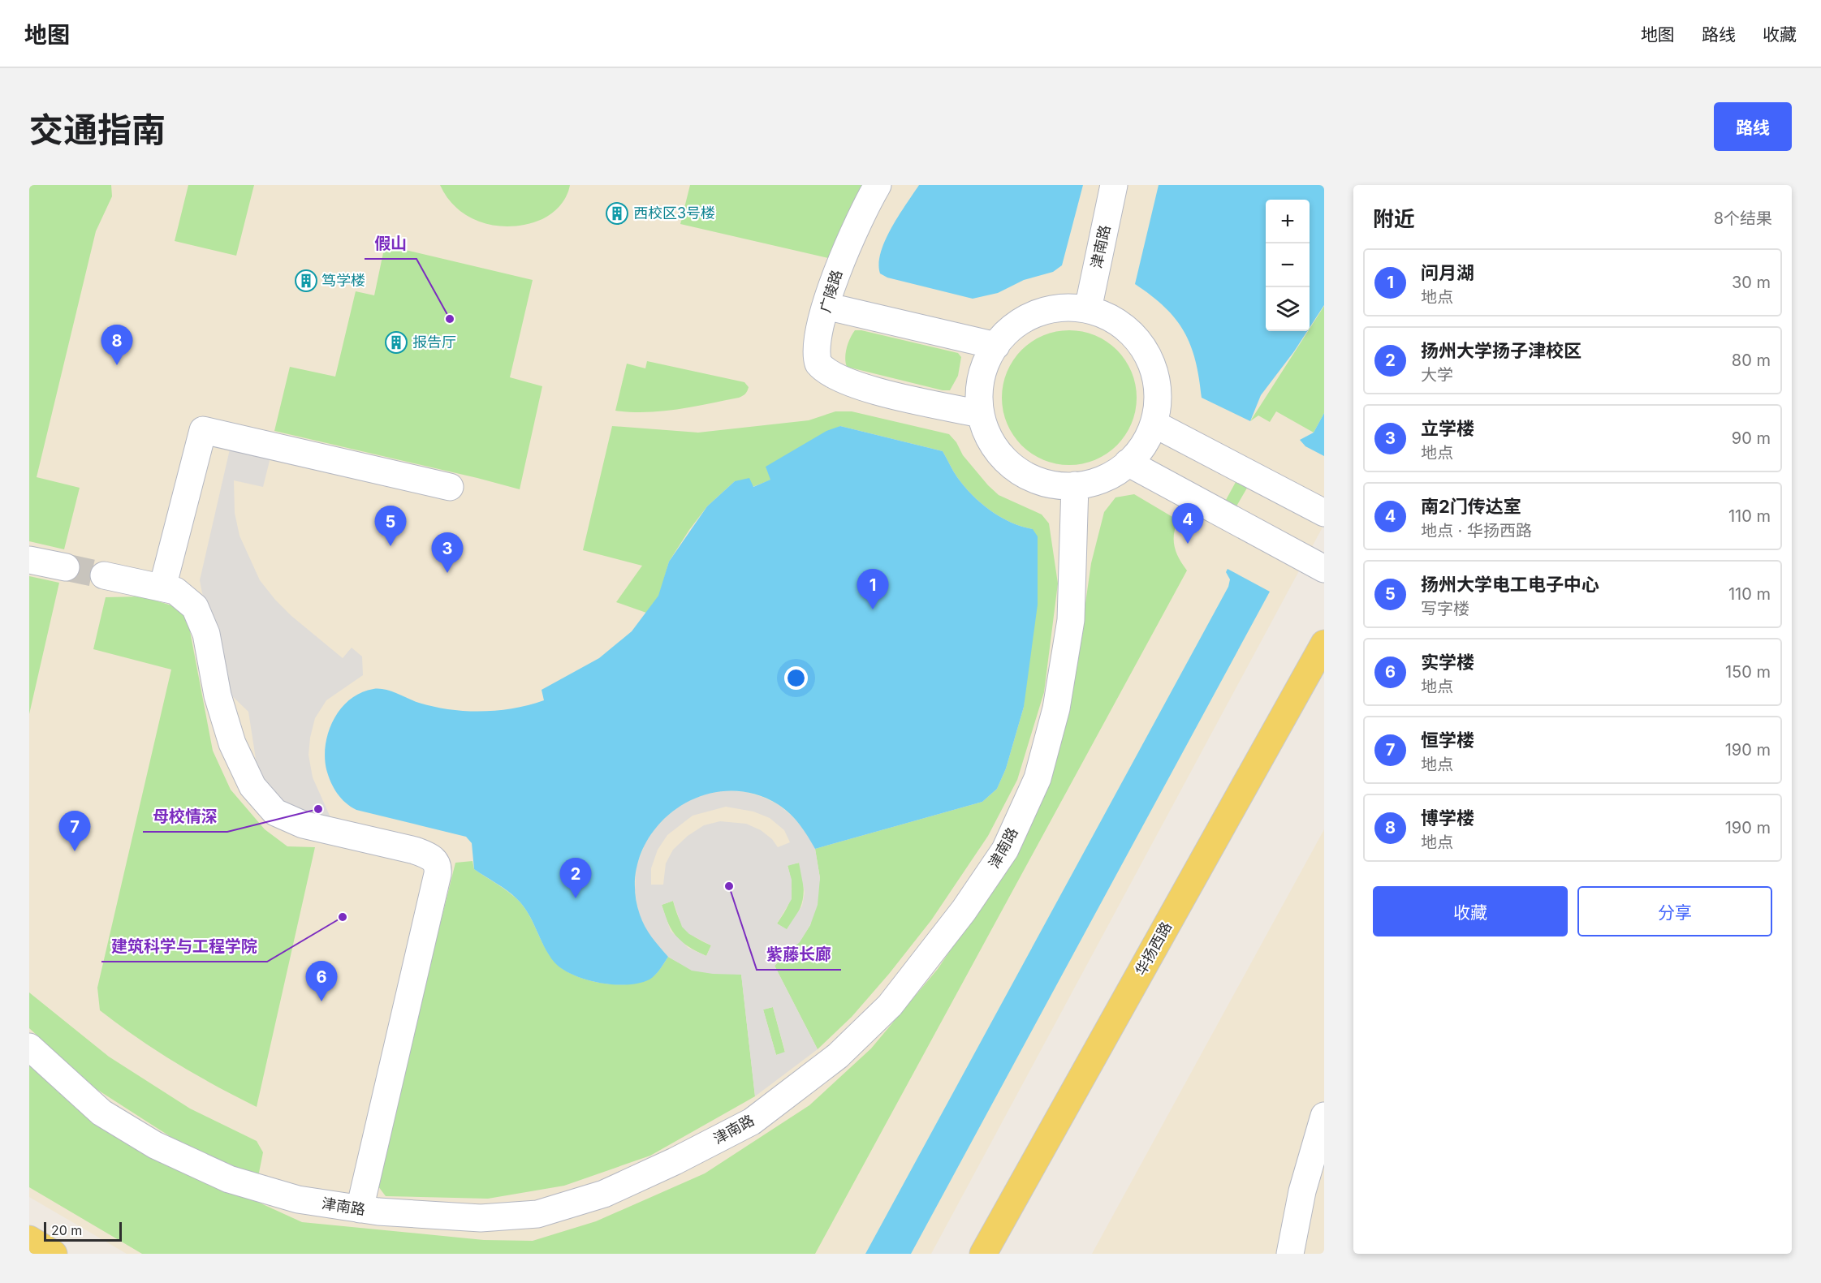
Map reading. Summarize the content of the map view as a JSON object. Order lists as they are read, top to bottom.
{
  "streets": {
    "main road": ["华扬西路"],
    "lane": ["津南路", "广陵路"]
  },
  "places": {
    "building": ["西校区3号楼", "笃学楼", "报告厅"],
    "other": [
      "假山",
      "母校情深",
      "紫藤长廊",
      "建筑科学与工程学院"
    ]
  },
  "scale_bar": "20 m",
  "page": {
    "header": "地图",
    "nav": ["地图", "路线", "收藏"],
    "title": "交通指南",
    "buttons": [
      "路线",
      ["收藏", "分享"]
    ],
    "heading": ["附近", "8个结果"],
    "map_buttons": ["+", "−"],
    "list": [
      {
        "mark": "1",
        "name": "问月湖",
        "note": "地点",
        "value": "30 m"
      },
      {
        "mark": "2",
        "name": "扬州大学扬子津校区",
        "note": "大学",
        "value": "80 m"
      },
      {
        "mark": "3",
        "name": "立学楼",
        "note": "地点",
        "value": "90 m"
      },
      {
        "mark": "4",
        "name": "南2门传达室",
        "note": "地点 · 华扬西路",
        "value": "110 m"
      },
      {
        "mark": "5",
        "name": "扬州大学电工电子中心",
        "note": "写字楼",
        "value": "110 m"
      },
      {
        "mark": "6",
        "name": "实学楼",
        "note": "地点",
        "value": "150 m"
      },
      {
        "mark": "7",
        "name": "恒学楼",
        "note": "地点",
        "value": "190 m"
      },
      {
        "mark": "8",
        "name": "博学楼",
        "note": "地点",
        "value": "190 m"
      }
    ],
    "pins": [
      "8",
      "4",
      "5",
      "3",
      "1",
      "7",
      "2",
      "6"
    ],
    "scale": "20 m"
  }
}
